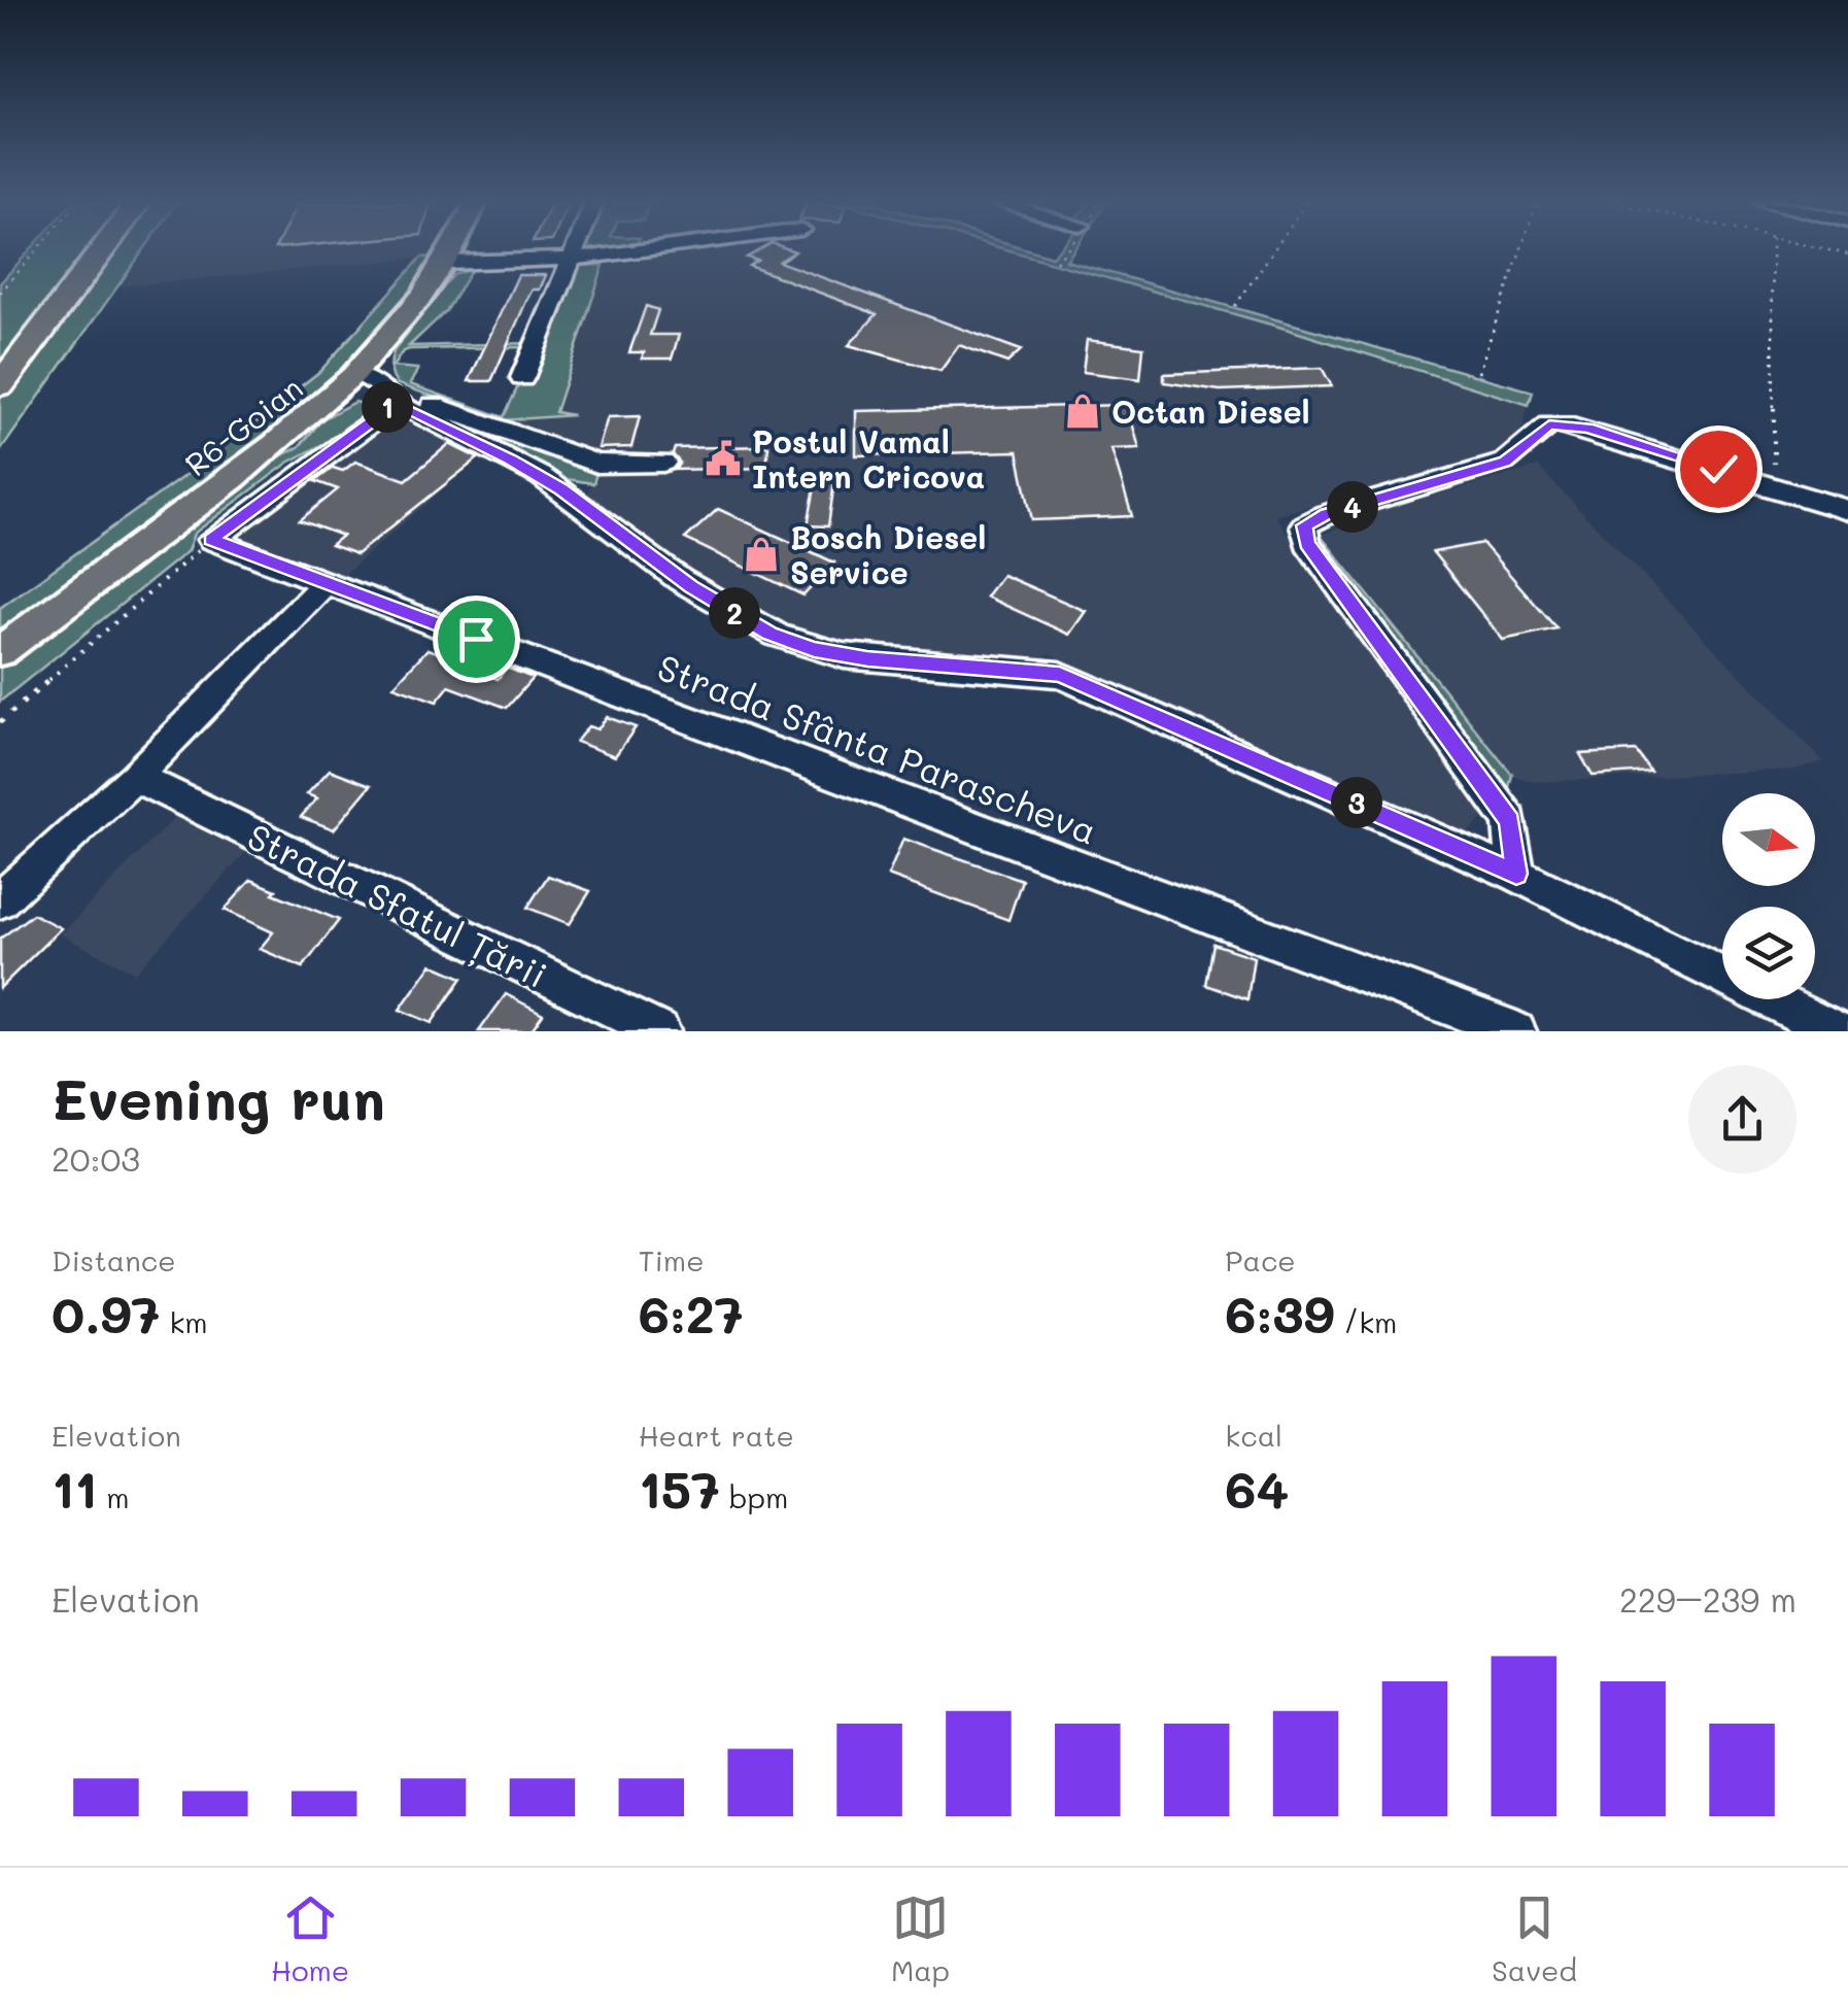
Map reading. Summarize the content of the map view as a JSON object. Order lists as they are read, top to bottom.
{
  "streets": {
    "main road": ["R6-Goian"],
    "street": ["Strada Sfânta Parascheva", "Strada Sfatul Țării"]
  },
  "places": {
    "shop": ["Octan Diesel", "Bosch Diesel Service"],
    "public building": ["Postul Vamal Intern Cricova"]
  },
  "north": "right",
  "page": {
    "pins": [
      "1",
      "4",
      "2",
      "3"
    ],
    "heading": ["Evening run", "20:03"],
    "stats": [
      ["Distance", "0.97 km"],
      ["Time", "6:27"],
      ["Pace", "6:39 /km"],
      ["Elevation", "11 m"],
      ["Heart rate", "157 bpm"],
      ["kcal", "64"]
    ],
    "chart": ["Elevation", "229–239 m"],
    "tabs": ["Home", "Map", "Saved"]
  }
}
